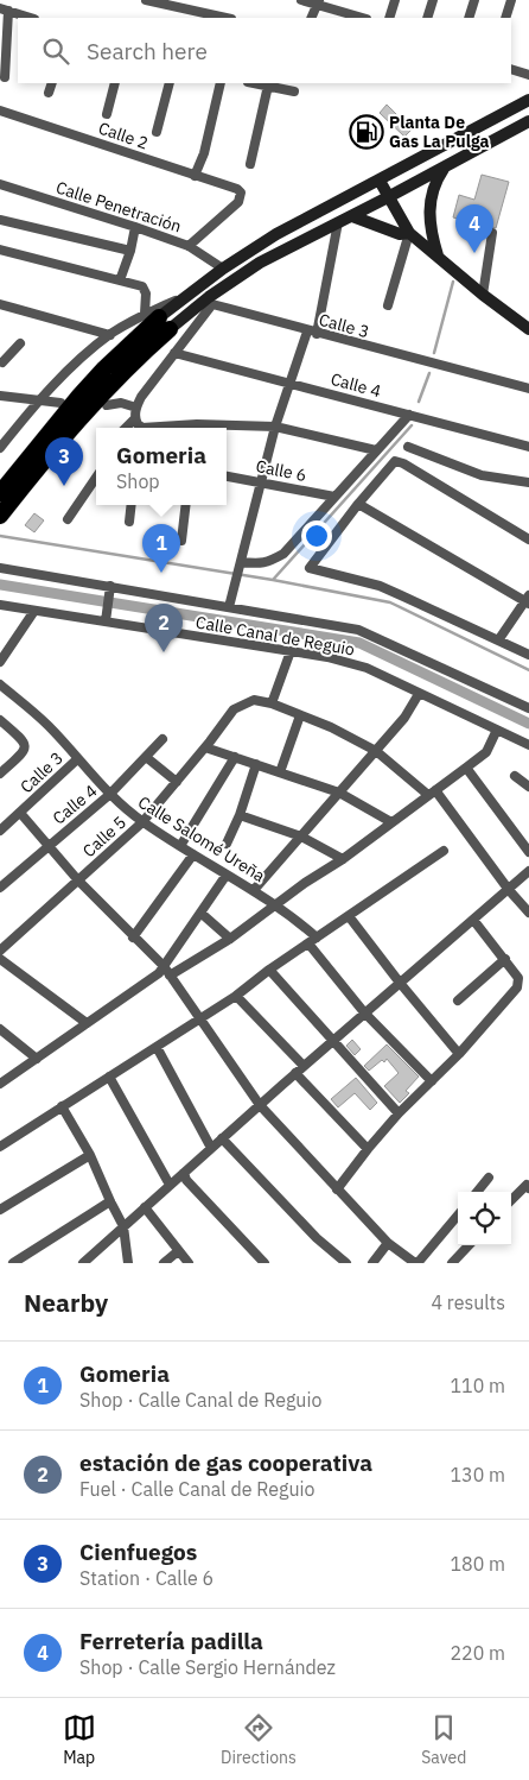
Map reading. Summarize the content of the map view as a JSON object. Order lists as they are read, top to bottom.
{
  "streets": {
    "street": [
      "Calle 2",
      "Calle Penetración",
      "Calle 3",
      "Calle 4",
      "Calle 6",
      "Calle Canal de Reguio",
      "Calle 5",
      "Calle Salomé Ureña"
    ]
  },
  "crossings": [
    ["Calle 2", "Calle Penetración"],
    ["Calle 3", "Calle Salomé Ureña"],
    ["Calle 4", "Calle Salomé Ureña"],
    ["Calle 5", "Calle Salomé Ureña"]
  ],
  "places": {
    "fuel station": ["Planta De Gas La Pulga"]
  },
  "page": {
    "search": "Search here",
    "pins": [
      "4",
      "3",
      "1",
      "2"
    ],
    "popup": ["Gomeria", "Shop"],
    "heading": ["Nearby", "4 results"],
    "list": [
      {
        "mark": "1",
        "name": "Gomeria",
        "note": "Shop · Calle Canal de Reguio",
        "value": "110 m"
      },
      {
        "mark": "2",
        "name": "estación de gas cooperativa",
        "note": "Fuel · Calle Canal de Reguio",
        "value": "130 m"
      },
      {
        "mark": "3",
        "name": "Cienfuegos",
        "note": "Station · Calle 6",
        "value": "180 m"
      },
      {
        "mark": "4",
        "name": "Ferretería padilla",
        "note": "Shop · Calle Sergio Hernández",
        "value": "220 m"
      }
    ],
    "nav": ["Map", "Directions", "Saved"]
  }
}
